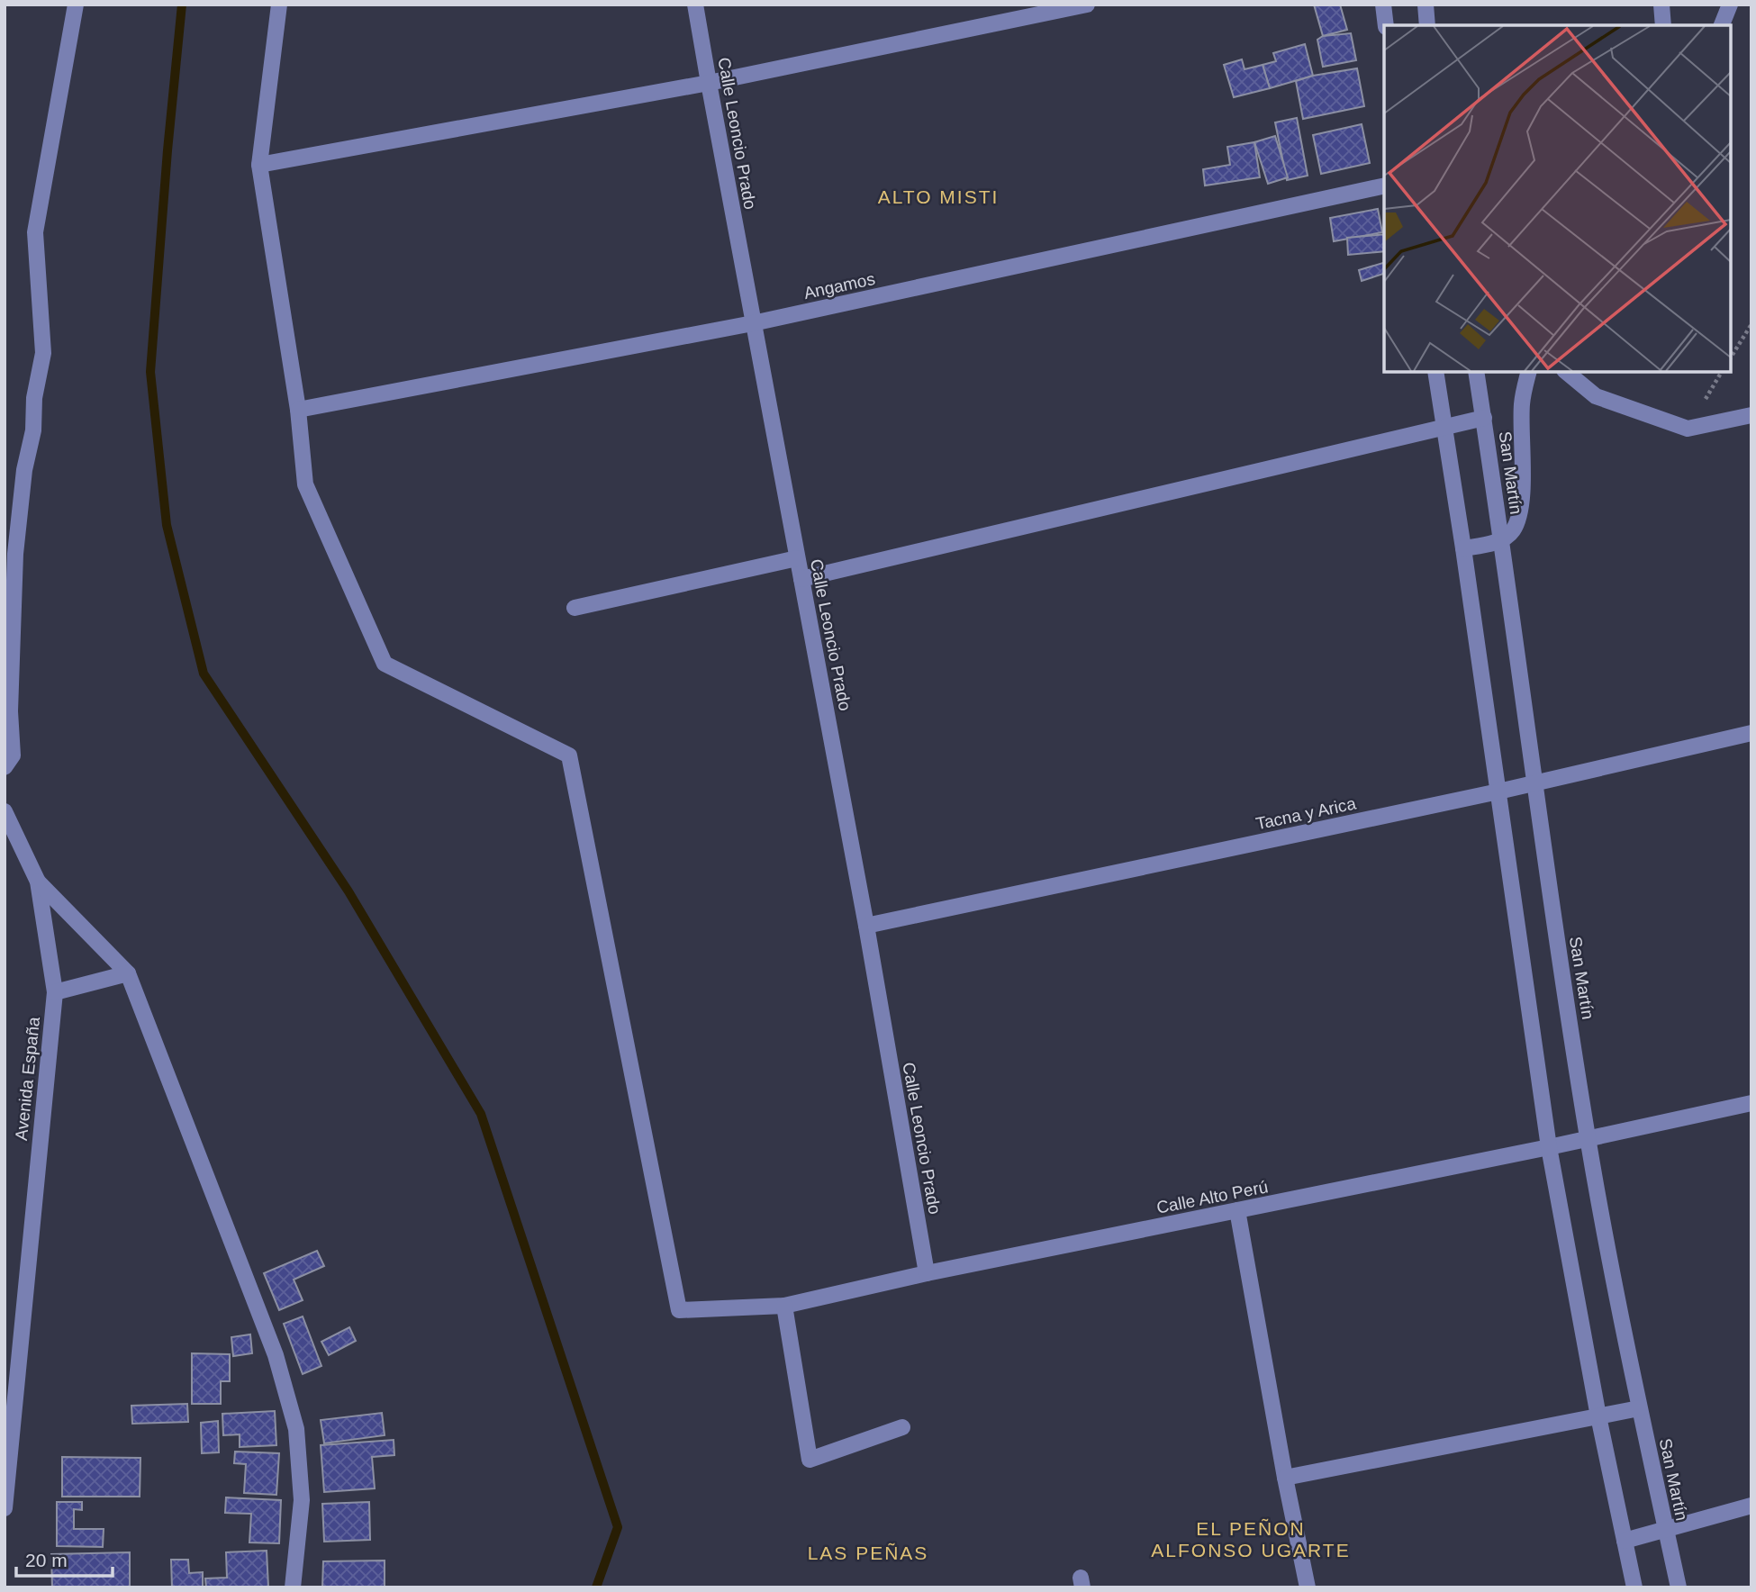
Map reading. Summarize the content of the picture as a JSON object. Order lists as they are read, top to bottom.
{
  "streets": {
    "street": [
      "Calle Leoncio Prado",
      "Angamos",
      "San Martín",
      "Tacna y Arica",
      "Avenida España",
      "Calle Alto Perú"
    ]
  },
  "crossings": [
    ["Calle Leoncio Prado", "Angamos"],
    ["Calle Leoncio Prado", "Tacna y Arica"],
    ["Calle Leoncio Prado", "Calle Alto Perú"],
    ["Angamos", "Calle Alto Perú"],
    ["San Martín", "Tacna y Arica"],
    ["San Martín", "Calle Alto Perú"]
  ],
  "districts": ["ALTO MISTI", "EL PEÑON ALFONSO UGARTE", "LAS PEÑAS"],
  "scale_bar": "20 m"
}
